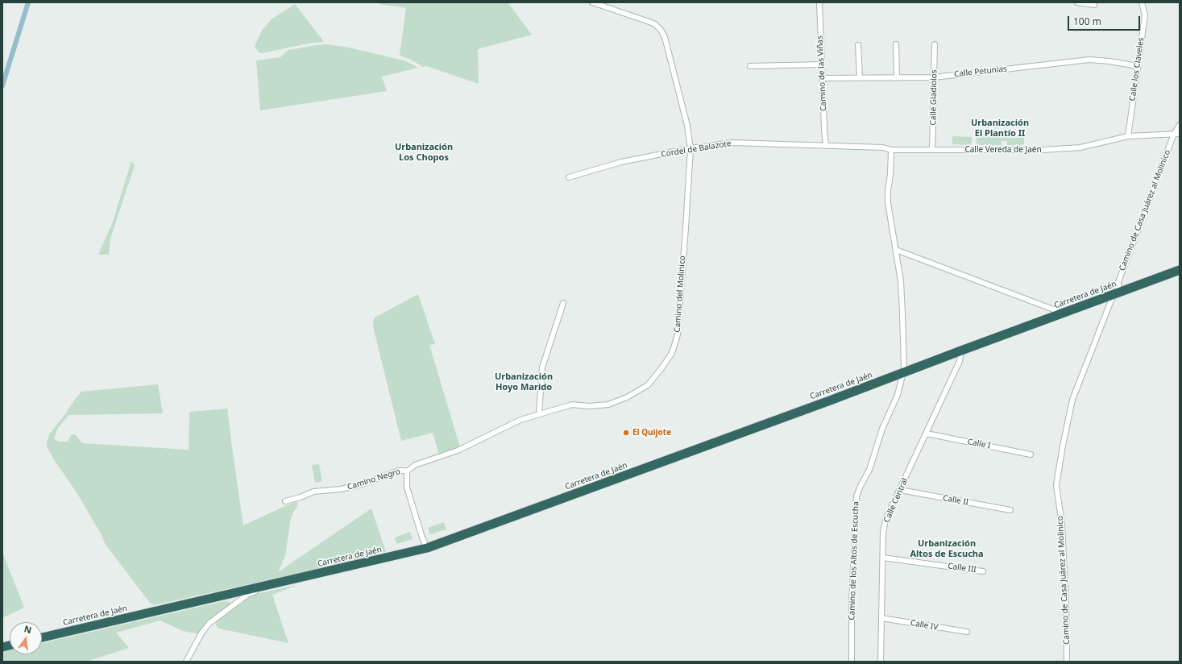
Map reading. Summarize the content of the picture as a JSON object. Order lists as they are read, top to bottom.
{
  "streets": {
    "highway": ["Carretera de Jaén"],
    "street": [
      "Calle los Claveles",
      "Calle Petunias",
      "Camino de las Viñas",
      "Calle Gladiolos",
      "Cordel de Balazote",
      "Calle Vereda de Jaén",
      "Camino de Casa Juárez al Molinico",
      "Camino del Molinico",
      "Calle I",
      "Camino Negro",
      "Calle Central",
      "Calle II",
      "Camino de los Altos de Escucha",
      "Calle III",
      "Calle IV"
    ]
  },
  "crossings": [
    ["Calle los Claveles", "Calle Petunias"],
    ["Calle los Claveles", "Calle Vereda de Jaén"],
    ["Calle Petunias", "Camino de las Viñas"],
    ["Calle Petunias", "Calle Gladiolos"],
    ["Camino de las Viñas", "Cordel de Balazote"],
    ["Camino de las Viñas", "Calle Vereda de Jaén"],
    ["Calle Gladiolos", "Calle Vereda de Jaén"],
    ["Cordel de Balazote", "Calle Vereda de Jaén"],
    ["Cordel de Balazote", "Camino del Molinico"],
    ["Calle Vereda de Jaén", "Camino de Casa Juárez al Molinico"],
    ["Calle Vereda de Jaén", "Camino de los Altos de Escucha"],
    ["Camino de Casa Juárez al Molinico", "Carretera de Jaén"],
    ["Camino del Molinico", "Camino Negro"],
    ["Carretera de Jaén", "Calle Central"],
    ["Carretera de Jaén", "Camino de los Altos de Escucha"],
    ["Calle I", "Calle Central"],
    ["Calle Central", "Calle II"],
    ["Calle Central", "Calle III"],
    ["Calle Central", "Calle IV"]
  ],
  "districts": [
    "Urbanización El Plantío II",
    "Urbanización Los Chopos",
    "Urbanización Hoyo Marido",
    "Urbanización Altos de Escucha"
  ],
  "places": ["El Quijote"],
  "scale_bar": "100 m",
  "north": "top"
}
